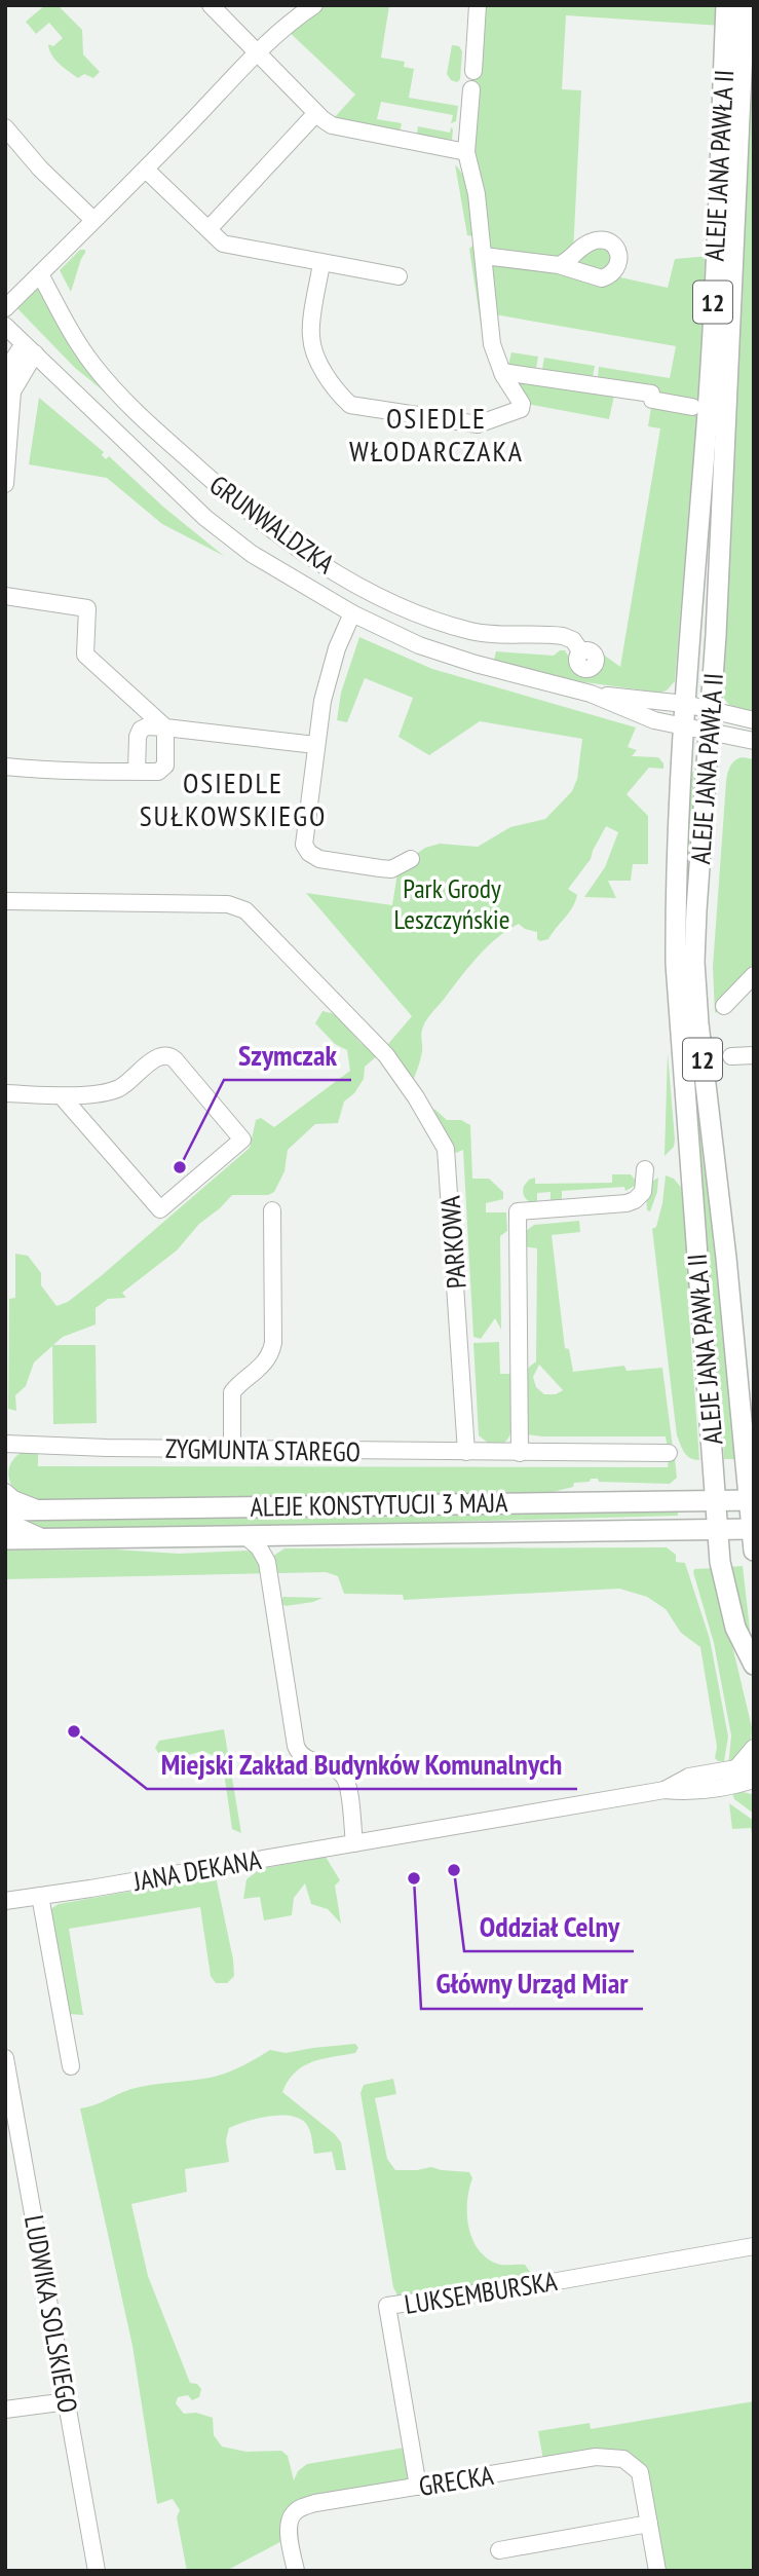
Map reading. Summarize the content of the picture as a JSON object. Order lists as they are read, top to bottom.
{
  "streets": {
    "main road": ["ALEJE JANA PAWŁA II", "12", "ALEJE KONSTYTUCJI 3 MAJA"],
    "street": [
      "GRUNWALDZKA",
      "PARKOWA",
      "ZYGMUNTA STAREGO",
      "JANA DEKANA",
      "LUKSEMBURSKA",
      "LUDWIKA SOLSKIEGO",
      "GRECKA"
    ]
  },
  "crossings": [
    ["ALEJE JANA PAWŁA II", "12"],
    ["ALEJE JANA PAWŁA II", "GRUNWALDZKA"],
    ["ALEJE JANA PAWŁA II", "ALEJE KONSTYTUCJI 3 MAJA"],
    ["12", "ALEJE KONSTYTUCJI 3 MAJA"],
    ["PARKOWA", "ZYGMUNTA STAREGO"],
    ["LUKSEMBURSKA", "GRECKA"]
  ],
  "districts": ["OSIEDLE WŁODARCZAKA", "OSIEDLE SUŁKOWSKIEGO"],
  "parks": ["Park Grody Leszczyńskie"],
  "places": [
    "Szymczak",
    "Miejski Zakład Budynków Komunalnych",
    "Oddział Celny",
    "Główny Urząd Miar"
  ]
}
